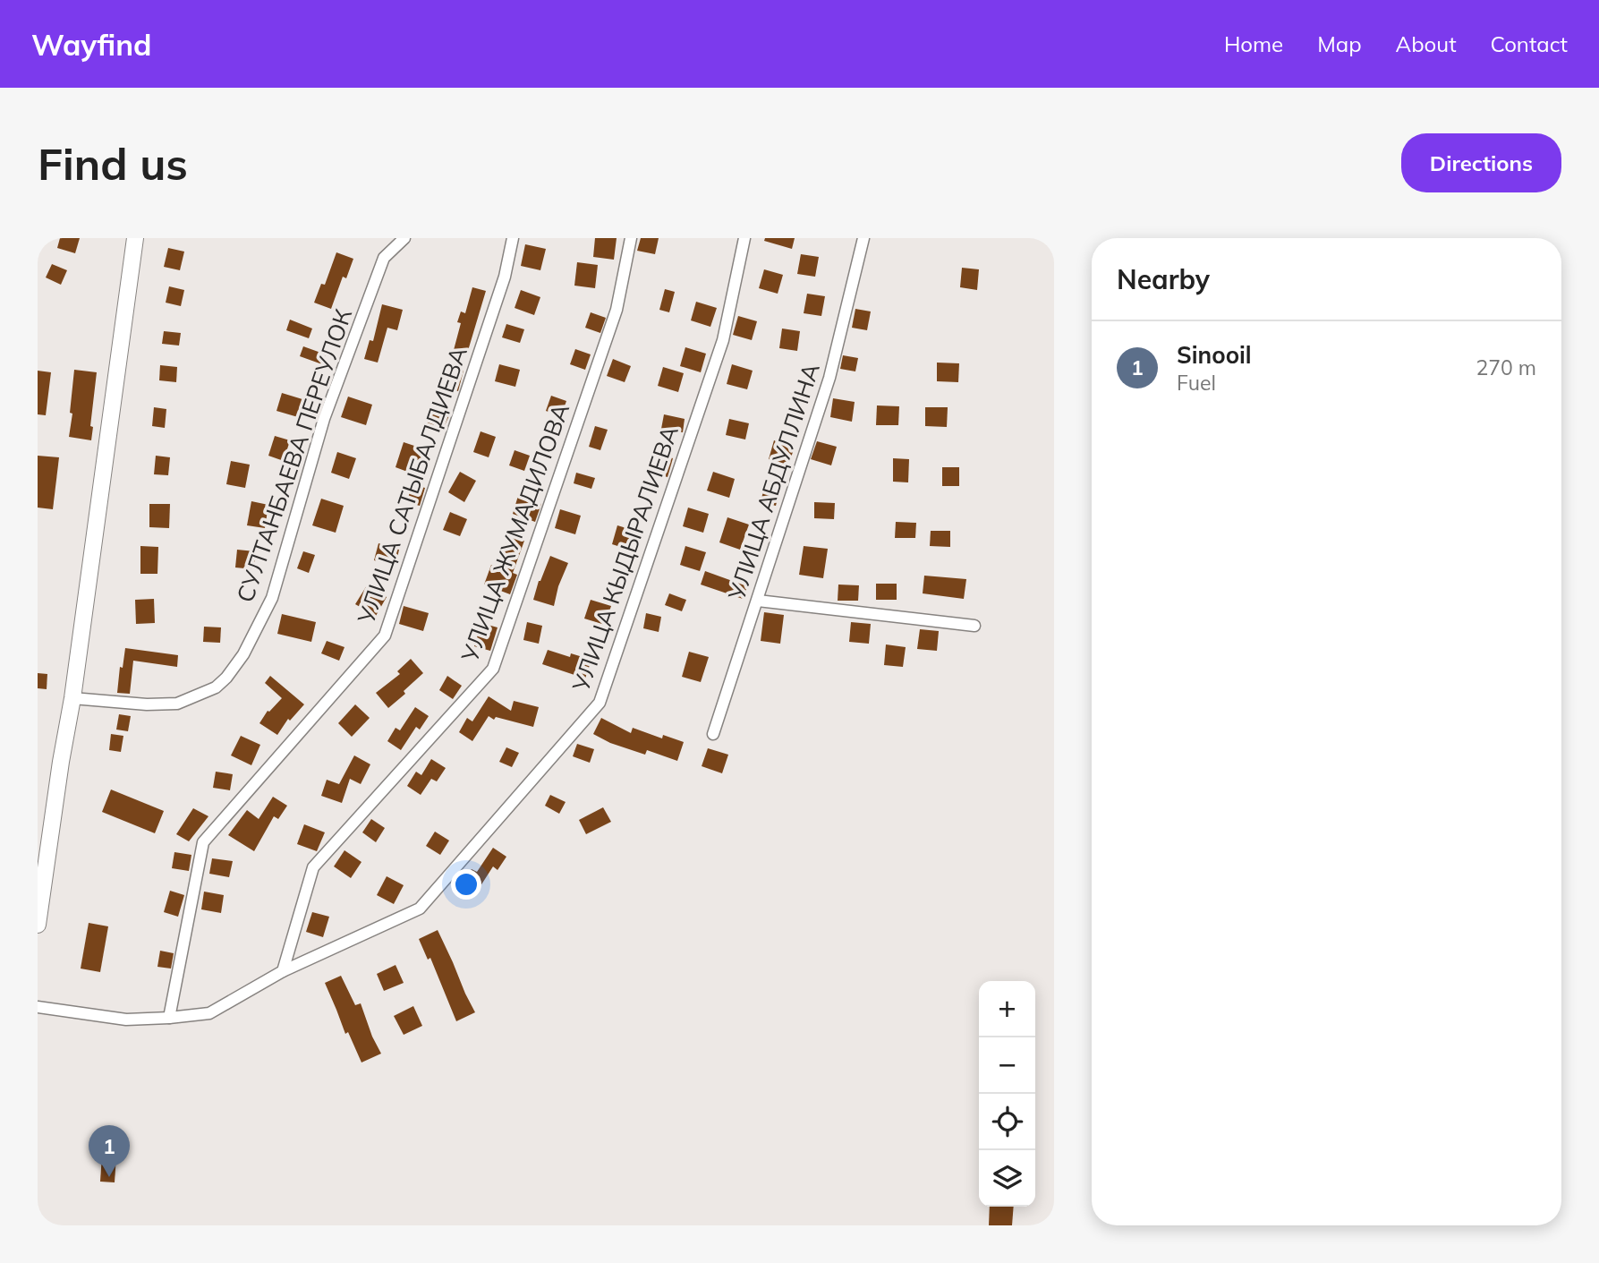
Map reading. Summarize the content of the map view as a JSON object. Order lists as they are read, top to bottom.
{
  "streets": {
    "street": [
      "СУЛТАНБАЕВА ПЕРЕУЛОК",
      "УЛИЦА АБДУЛЛИНА",
      "УЛИЦА САТЫБАЛДИЕВА",
      "УЛИЦА ЖУМАДИЛОВА",
      "УЛИЦА КЫДЫРАЛИЕВА"
    ]
  },
  "crossings": [
    ["УЛИЦА ЖУМАДИЛОВА", "УЛИЦА КЫДЫРАЛИЕВА"]
  ],
  "page": {
    "header": "Wayfind",
    "nav": [
      "Home",
      "Map",
      "About",
      "Contact"
    ],
    "buttons": "Directions",
    "title": "Find us",
    "heading": "Nearby",
    "list": [
      {
        "mark": "1",
        "name": "Sinooil",
        "note": "Fuel",
        "value": "270 m"
      }
    ],
    "map_buttons": ["+", "−"],
    "pins": "1"
  }
}
